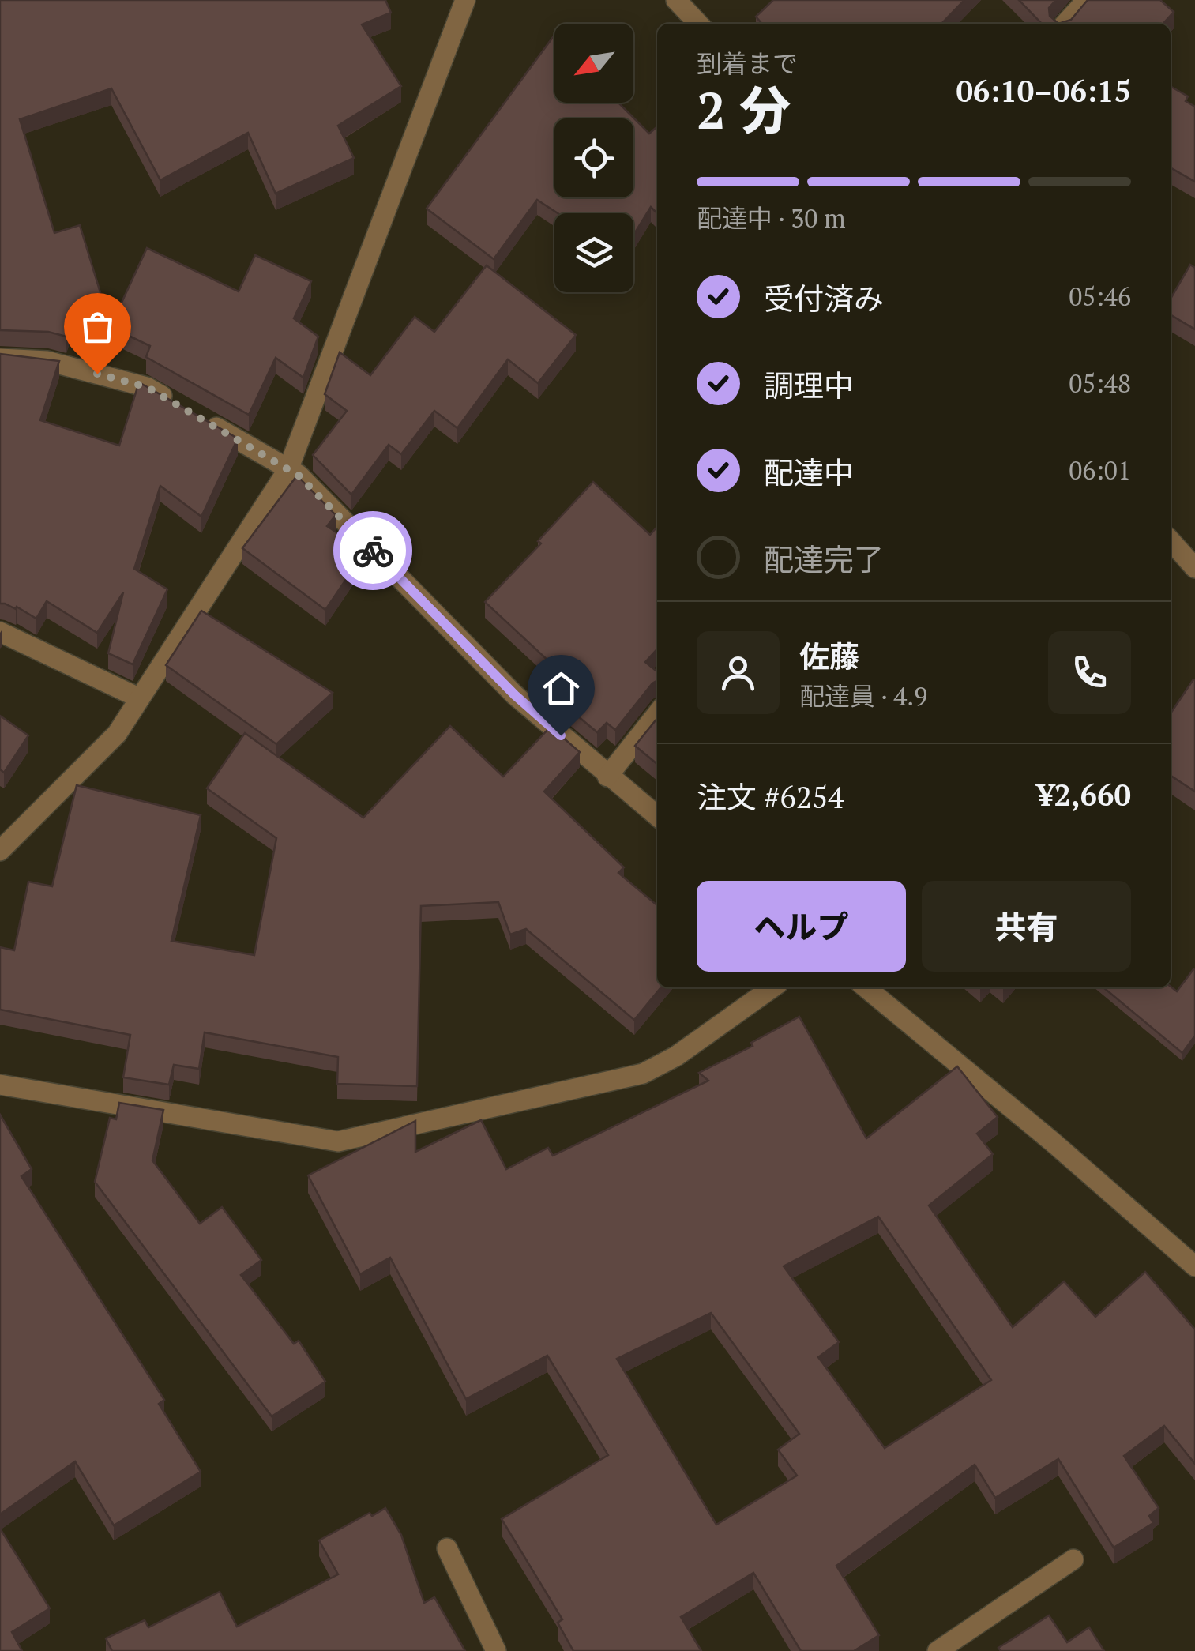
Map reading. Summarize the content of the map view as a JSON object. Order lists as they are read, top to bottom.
{
  "north": "bottom left",
  "page": {
    "heading": ["2 分", "到着まで", "06:10–06:15"],
    "panel": [
      "佐藤",
      "配達員 · 4.9",
      "注文 #6254",
      "¥2,660"
    ],
    "bar": "配達中 · 30 m",
    "list": [
      ["受付済み", "05:46"],
      ["調理中", "05:48"],
      ["配達中", "06:01"],
      "配達完了"
    ],
    "buttons": ["ヘルプ", "共有"]
  }
}
